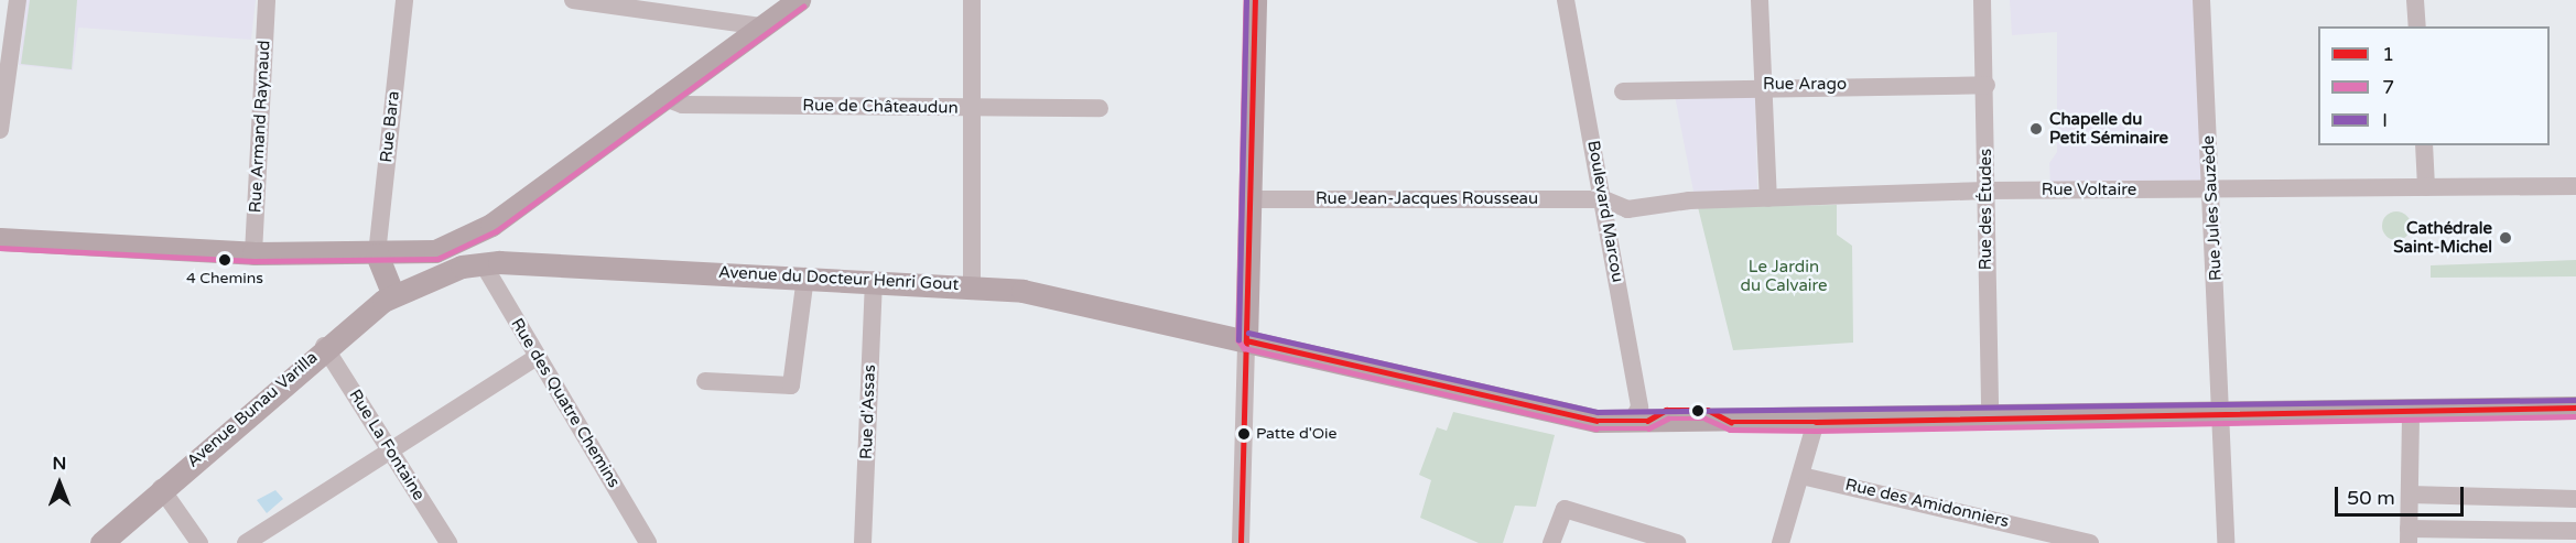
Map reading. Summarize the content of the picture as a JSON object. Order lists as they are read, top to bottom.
{
  "streets": {
    "main road": ["Avenue du Docteur Henri Gout", "Avenue Bunau Varilla"],
    "street": [
      "Rue Arago",
      "Rue de Châteaudun",
      "Rue Armand Raynaud",
      "Rue Bara",
      "Rue Voltaire",
      "Rue Jean-Jacques Rousseau",
      "Rue Jules Sauzède",
      "Rue des Études",
      "Boulevard Marcou",
      "Rue des Quatre Chemins",
      "Rue d'Assas",
      "Rue La Fontaine",
      "Rue des Amidonniers"
    ]
  },
  "crossings": [
    ["Rue Arago", "Rue des Études"],
    ["Rue Voltaire", "Rue Jean-Jacques Rousseau"],
    ["Rue Voltaire", "Rue Jules Sauzède"],
    ["Rue Voltaire", "Rue des Études"],
    ["Rue Voltaire", "Boulevard Marcou"],
    ["Rue Jean-Jacques Rousseau", "Boulevard Marcou"],
    ["Rue Jules Sauzède", "Avenue du Docteur Henri Gout"],
    ["Rue des Études", "Avenue du Docteur Henri Gout"],
    ["Boulevard Marcou", "Avenue du Docteur Henri Gout"],
    ["Avenue du Docteur Henri Gout", "Rue des Quatre Chemins"],
    ["Avenue du Docteur Henri Gout", "Avenue Bunau Varilla"],
    ["Avenue du Docteur Henri Gout", "Rue d'Assas"],
    ["Avenue Bunau Varilla", "Rue La Fontaine"]
  ],
  "parks": ["Le Jardin du Calvaire"],
  "places": [
    "Chapelle du Petit Séminaire",
    "Cathédrale Saint-Michel",
    "4 Chemins",
    "Patte d'Oie"
  ],
  "lines": ["transit line 1", "transit line 7", "transit line I"],
  "legend": ["1", "7", "I"],
  "scale_bar": "50 m",
  "north": "top"
}
